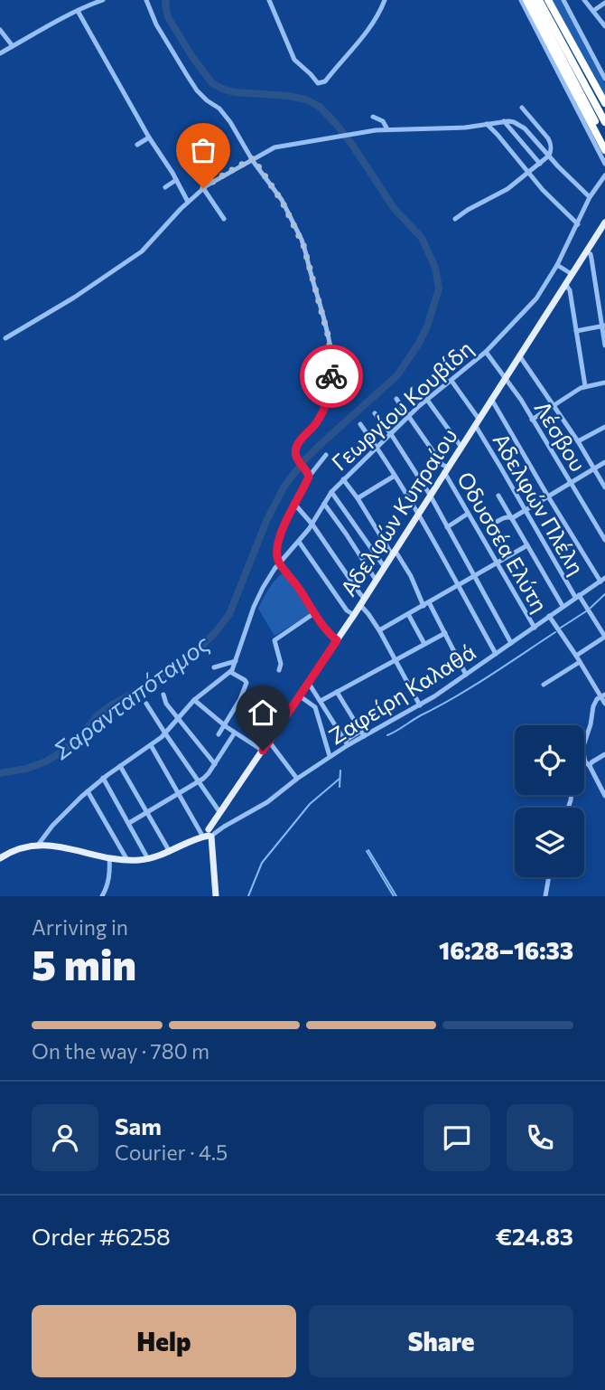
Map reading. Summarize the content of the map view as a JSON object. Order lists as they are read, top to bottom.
{
  "streets": {
    "main road": ["Αδελφών Κυπραίου"],
    "street": [
      "Γεωργίου Κουβίδη",
      "Λέσβου",
      "Αδελφών Πλέλη",
      "Οδυσσέα Ελύτη",
      "Ζαφείρη Καλαθά"
    ]
  },
  "crossings": [
    ["Γεωργίου Κουβίδη", "Λέσβου"],
    ["Γεωργίου Κουβίδη", "Οδυσσέα Ελύτη"],
    ["Λέσβου", "Αδελφών Κυπραίου"],
    ["Αδελφών Πλέλη", "Αδελφών Κυπραίου"],
    ["Αδελφών Πλέλη", "Ζαφείρη Καλαθά"],
    ["Αδελφών Κυπραίου", "Οδυσσέα Ελύτη"],
    ["Αδελφών Κυπραίου", "Ζαφείρη Καλαθά"],
    ["Οδυσσέα Ελύτη", "Ζαφείρη Καλαθά"]
  ],
  "water": ["Σαρανταπόταμος"],
  "page": {
    "heading": ["5 min", "Arriving in", "16:28–16:33"],
    "panel": [
      "Sam",
      "Courier · 4.5",
      "Order #6258",
      "€24.83"
    ],
    "bar": "On the way · 780 m",
    "buttons": ["Help", "Share"]
  }
}
